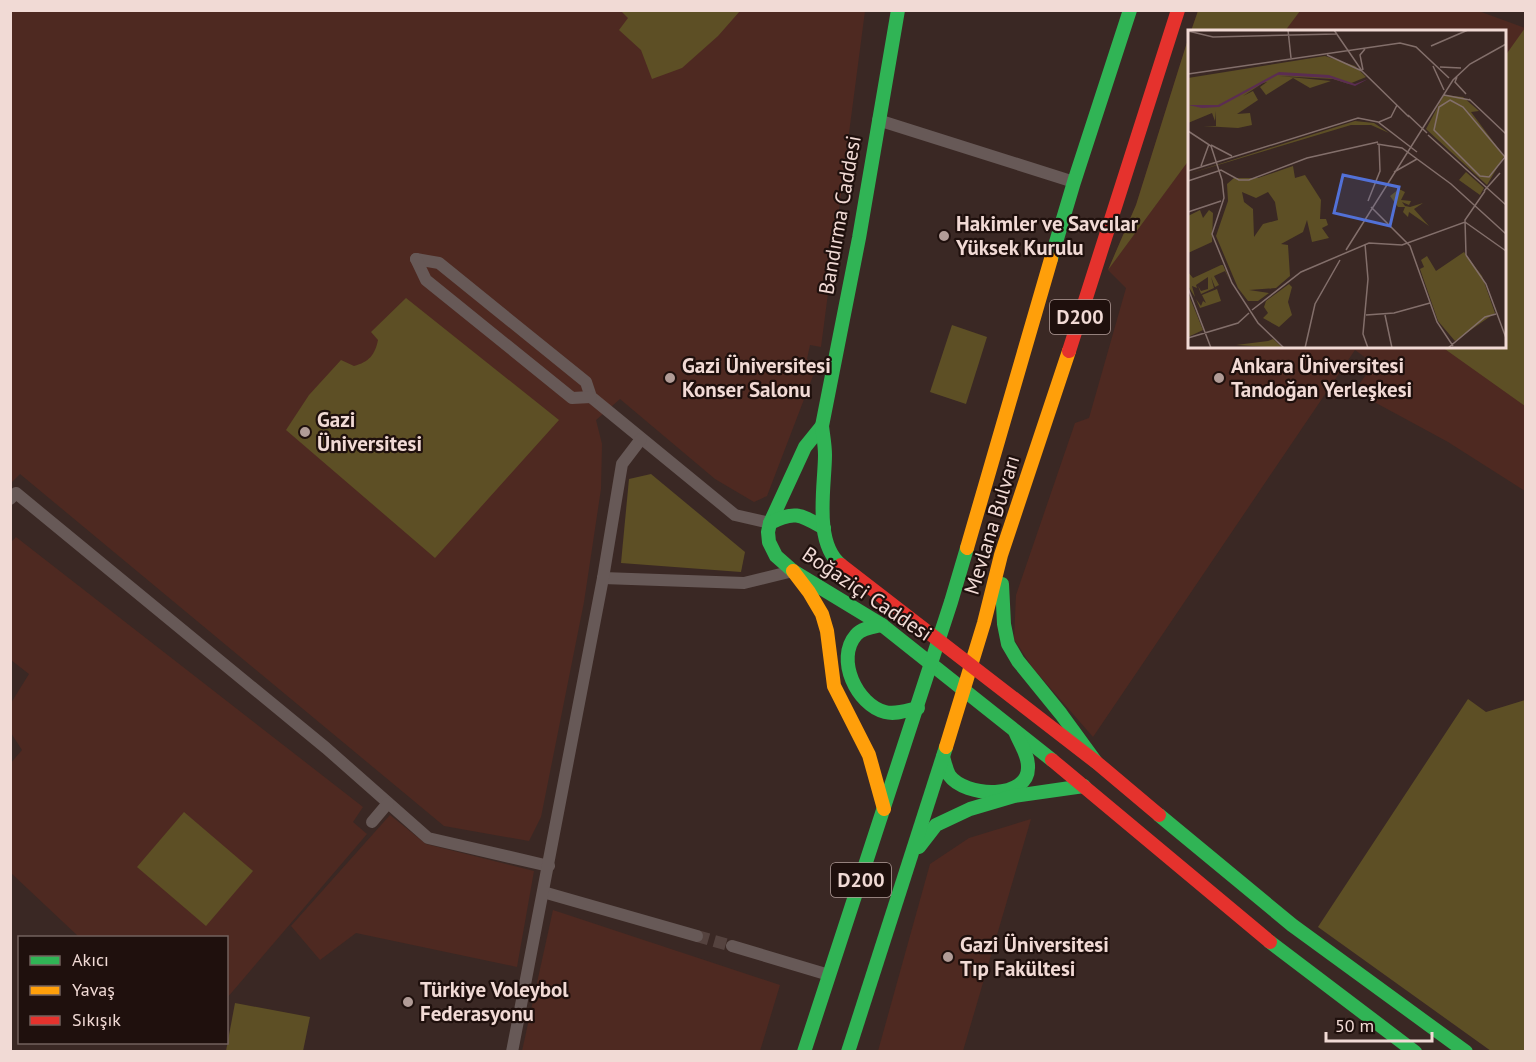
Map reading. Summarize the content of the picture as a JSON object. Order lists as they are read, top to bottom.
{
  "streets": {
    "main road": [
      "Bandırma Caddesi",
      "D200",
      "Mevlana Bulvarı",
      "Boğaziçi Caddesi"
    ]
  },
  "crossings": [
    ["Bandırma Caddesi", "Boğaziçi Caddesi"]
  ],
  "places": [
    "Hakimler ve Savcılar Yüksek Kurulu",
    "Gazi Üniversitesi Konser Salonu",
    "Ankara Üniversitesi Tandoğan Yerleşkesi",
    "Gazi Üniversitesi",
    "Gazi Üniversitesi Tıp Fakültesi",
    "Türkiye Voleybol Federasyonu"
  ],
  "legend": ["Akıcı", "Yavaş", "Sıkışık"],
  "scale_bar": "50 m"
}
